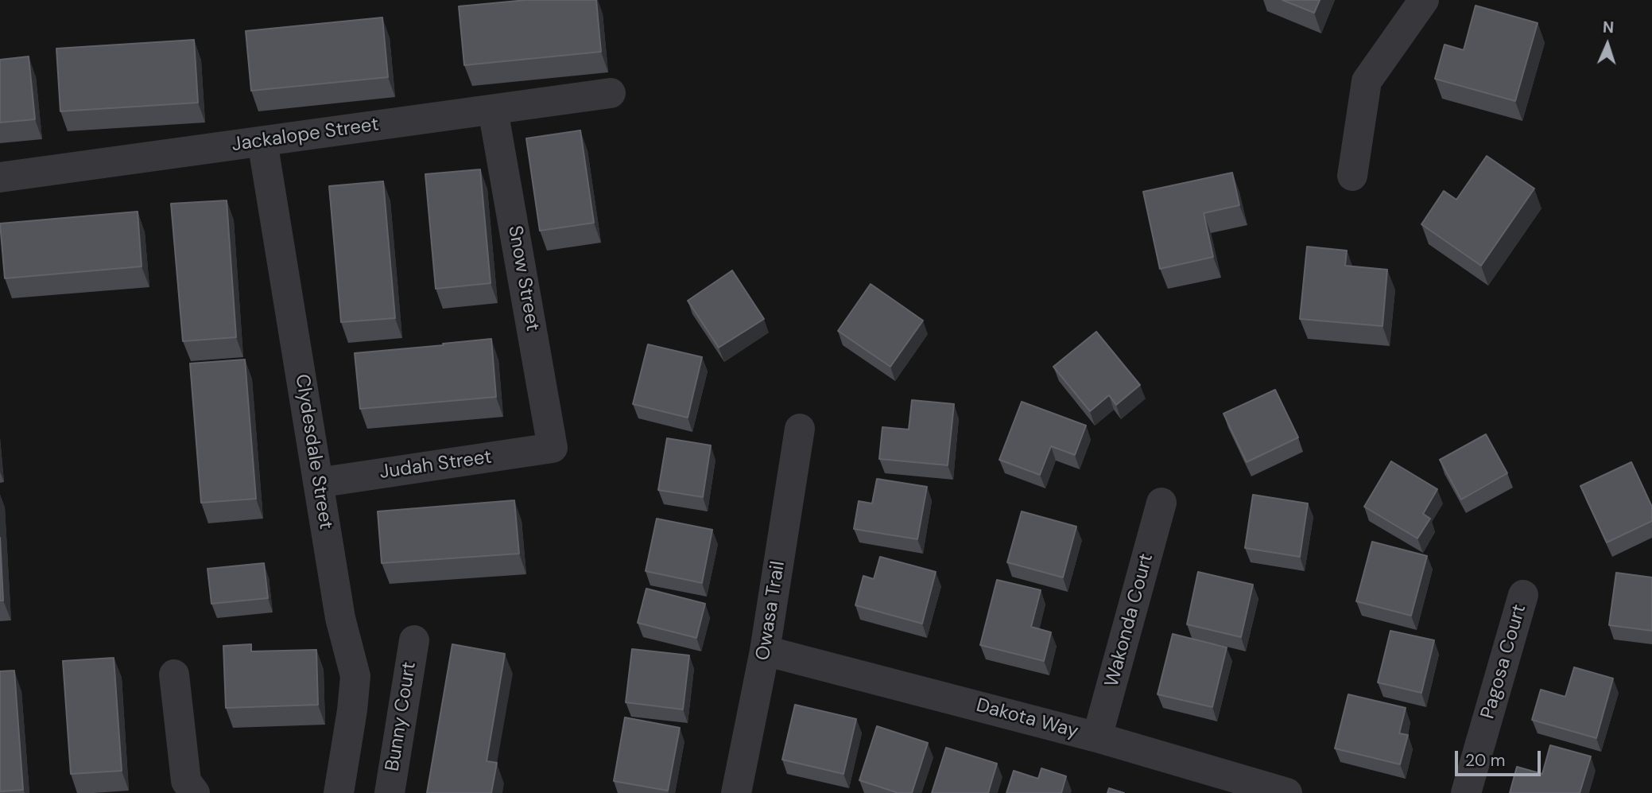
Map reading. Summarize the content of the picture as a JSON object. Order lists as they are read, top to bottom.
{
  "streets": {
    "street": [
      "Jackalope Street",
      "Snow Street",
      "Clydesdale Street",
      "Judah Street",
      "Owasa Trail",
      "Wakonda Court",
      "Pagosa Court",
      "Bunny Court",
      "Dakota Way"
    ]
  },
  "crossings": [
    ["Jackalope Street", "Snow Street"],
    ["Jackalope Street", "Clydesdale Street"],
    ["Snow Street", "Judah Street"],
    ["Clydesdale Street", "Judah Street"],
    ["Owasa Trail", "Dakota Way"],
    ["Wakonda Court", "Dakota Way"]
  ],
  "scale_bar": "20 m",
  "north": "top"
}
